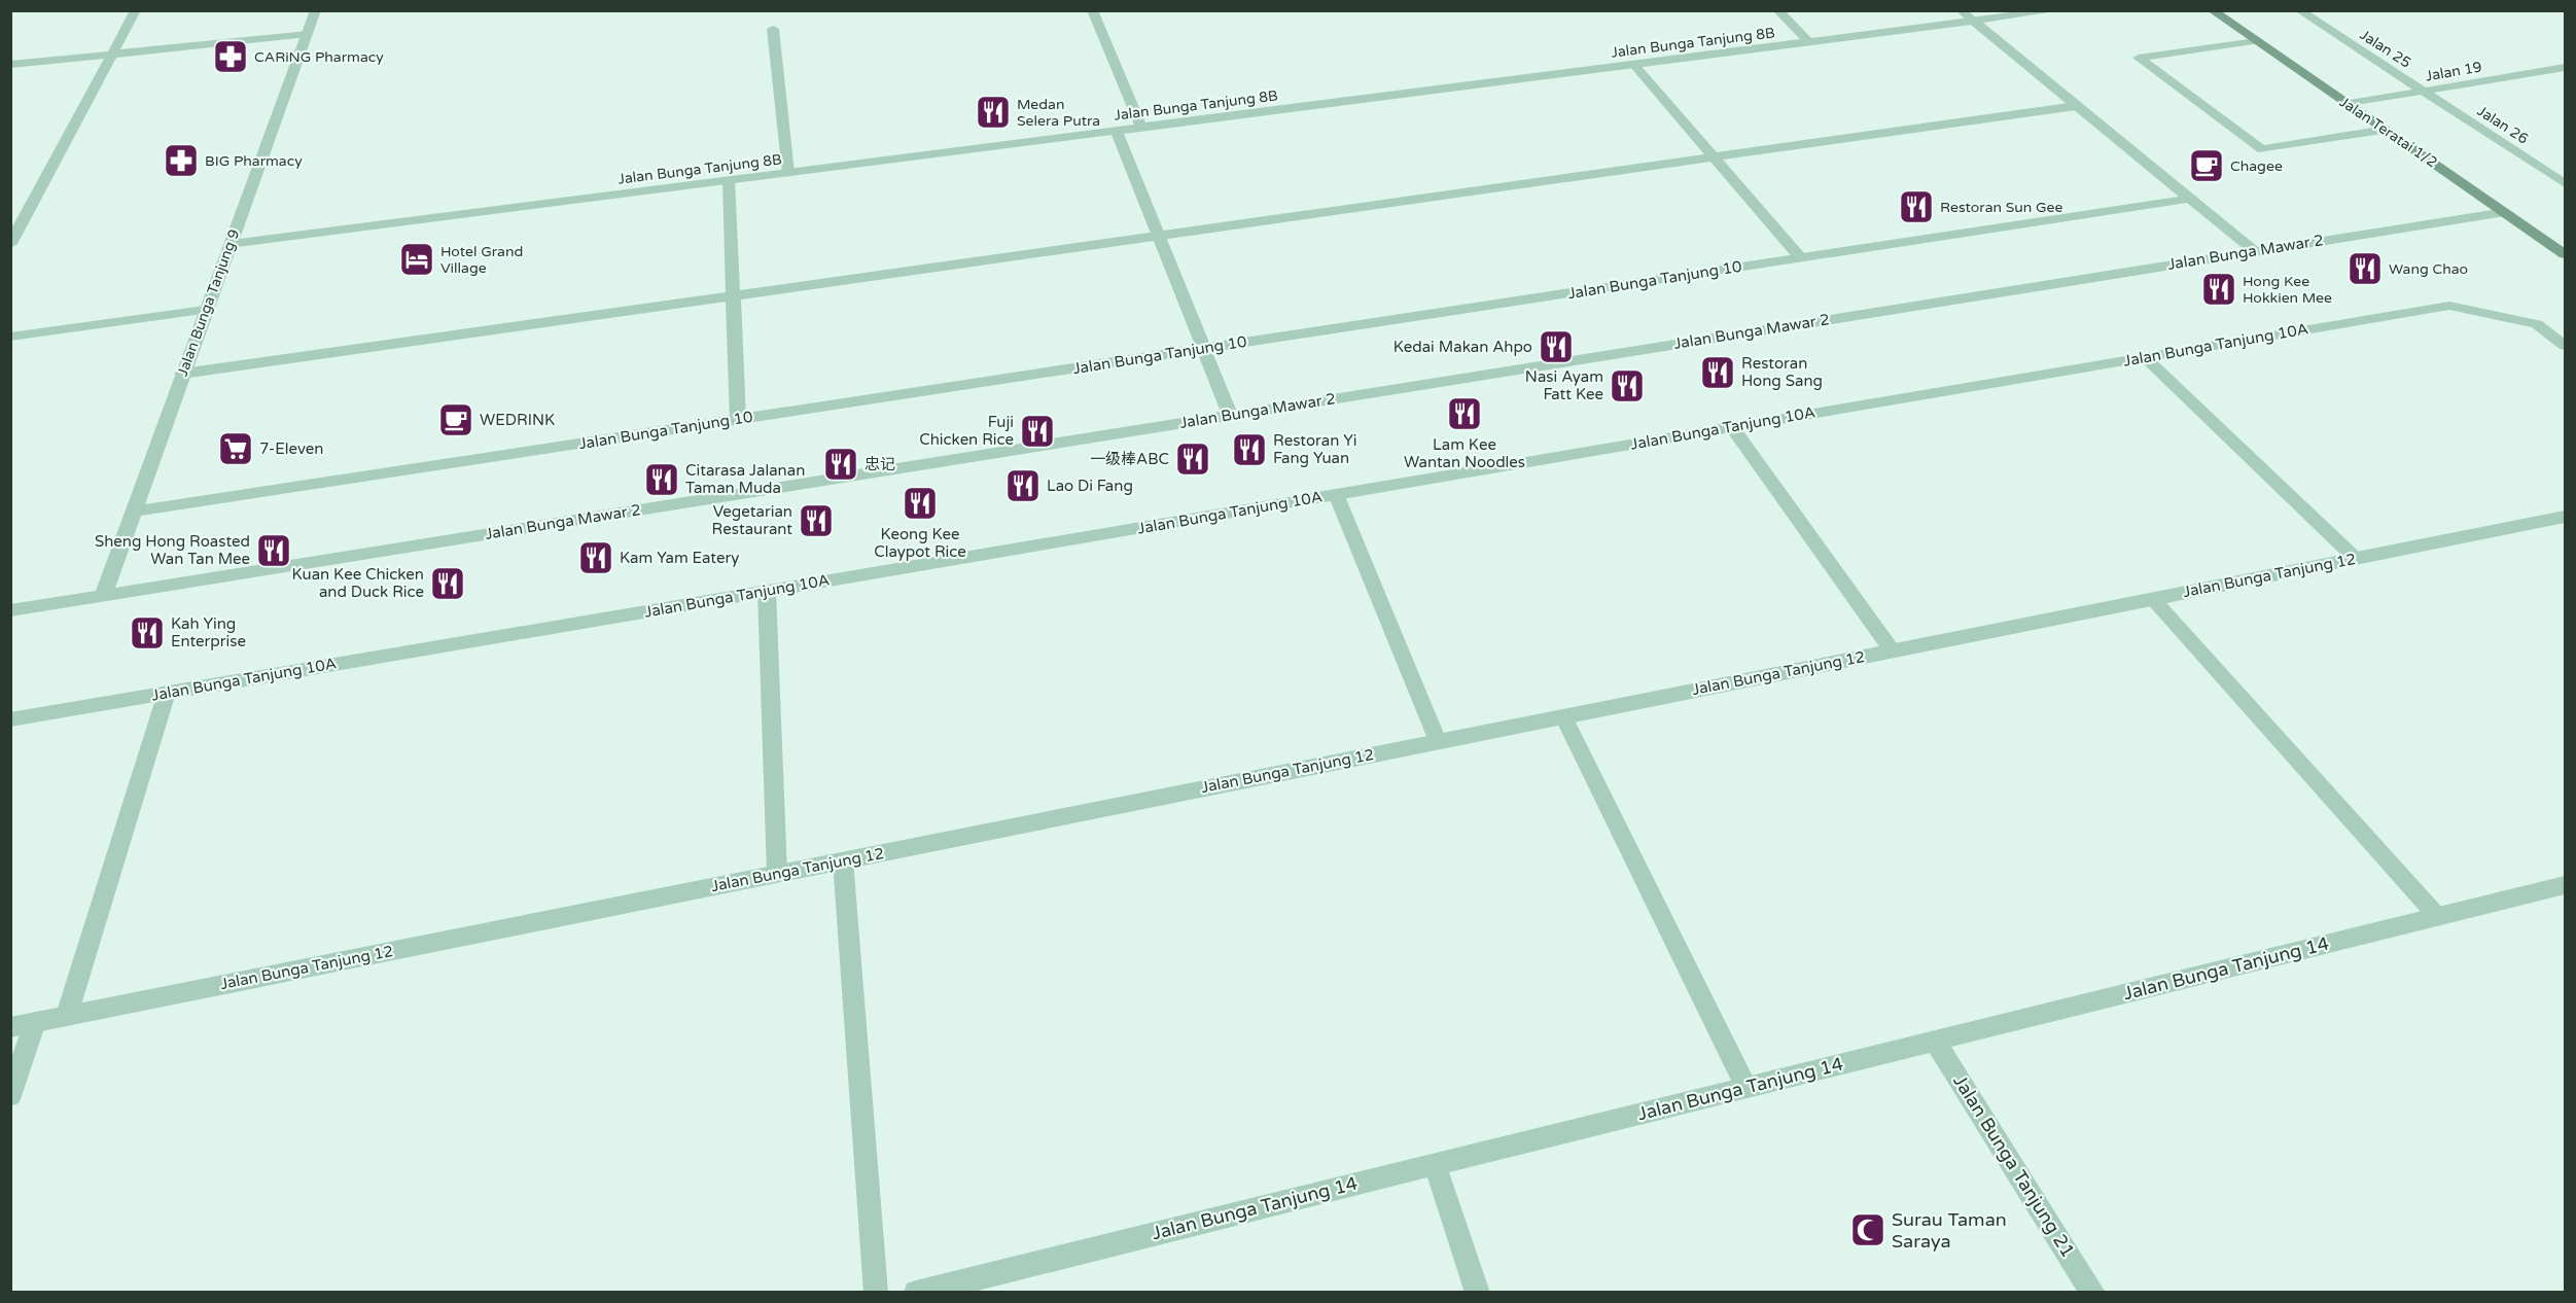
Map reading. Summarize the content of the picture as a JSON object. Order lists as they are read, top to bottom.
{
  "streets": {
    "main road": ["Jalan Teratai 1/2"],
    "street": [
      "Jalan Bunga Tanjung 8B",
      "Jalan 25",
      "Jalan 19",
      "Jalan 26",
      "Jalan Bunga Mawar 2",
      "Jalan Bunga Tanjung 10",
      "Jalan Bunga Tanjung 9",
      "Jalan Bunga Tanjung 10A",
      "Jalan Bunga Tanjung 12",
      "Jalan Bunga Tanjung 14",
      "Jalan Bunga Tanjung 21"
    ]
  },
  "crossings": [
    ["Jalan Bunga Tanjung 8B", "Jalan Bunga Tanjung 9"],
    ["Jalan 25", "Jalan 19"],
    ["Jalan 25", "Jalan 26"],
    ["Jalan 19", "Jalan 26"],
    ["Jalan 19", "Jalan Teratai 1/2"],
    ["Jalan Teratai 1/2", "Jalan Bunga Mawar 2"],
    ["Jalan Bunga Mawar 2", "Jalan Bunga Tanjung 9"],
    ["Jalan Bunga Tanjung 10", "Jalan Bunga Tanjung 9"],
    ["Jalan Bunga Tanjung 14", "Jalan Bunga Tanjung 21"]
  ],
  "places": {
    "pharmacy": ["CARiNG Pharmacy", "BIG Pharmacy"],
    "restaurant": [
      "Medan Selera Putra",
      "Restoran Sun Gee",
      "Wang Chao",
      "Hong Kee Hokkien Mee",
      "Kedai Makan Ahpo",
      "Restoran Hong Sang",
      "Nasi Ayam Fatt Kee",
      "Lam Kee Wantan Noodles",
      "Fuji Chicken Rice",
      "Restoran Yi Fang Yuan",
      "一级棒ABC",
      "忠记",
      "Citarasa Jalanan Taman Muda",
      "Lao Di Fang",
      "Keong Kee Claypot Rice",
      "Vegetarian Restaurant",
      "Sheng Hong Roasted Wan Tan Mee",
      "Kam Yam Eatery",
      "Kuan Kee Chicken and Duck Rice",
      "Kah Ying Enterprise"
    ],
    "cafe": ["Chagee", "WEDRINK"],
    "hotel": ["Hotel Grand Village"],
    "supermarket": ["7-Eleven"],
    "mosque": ["Surau Taman Saraya"]
  }
}
